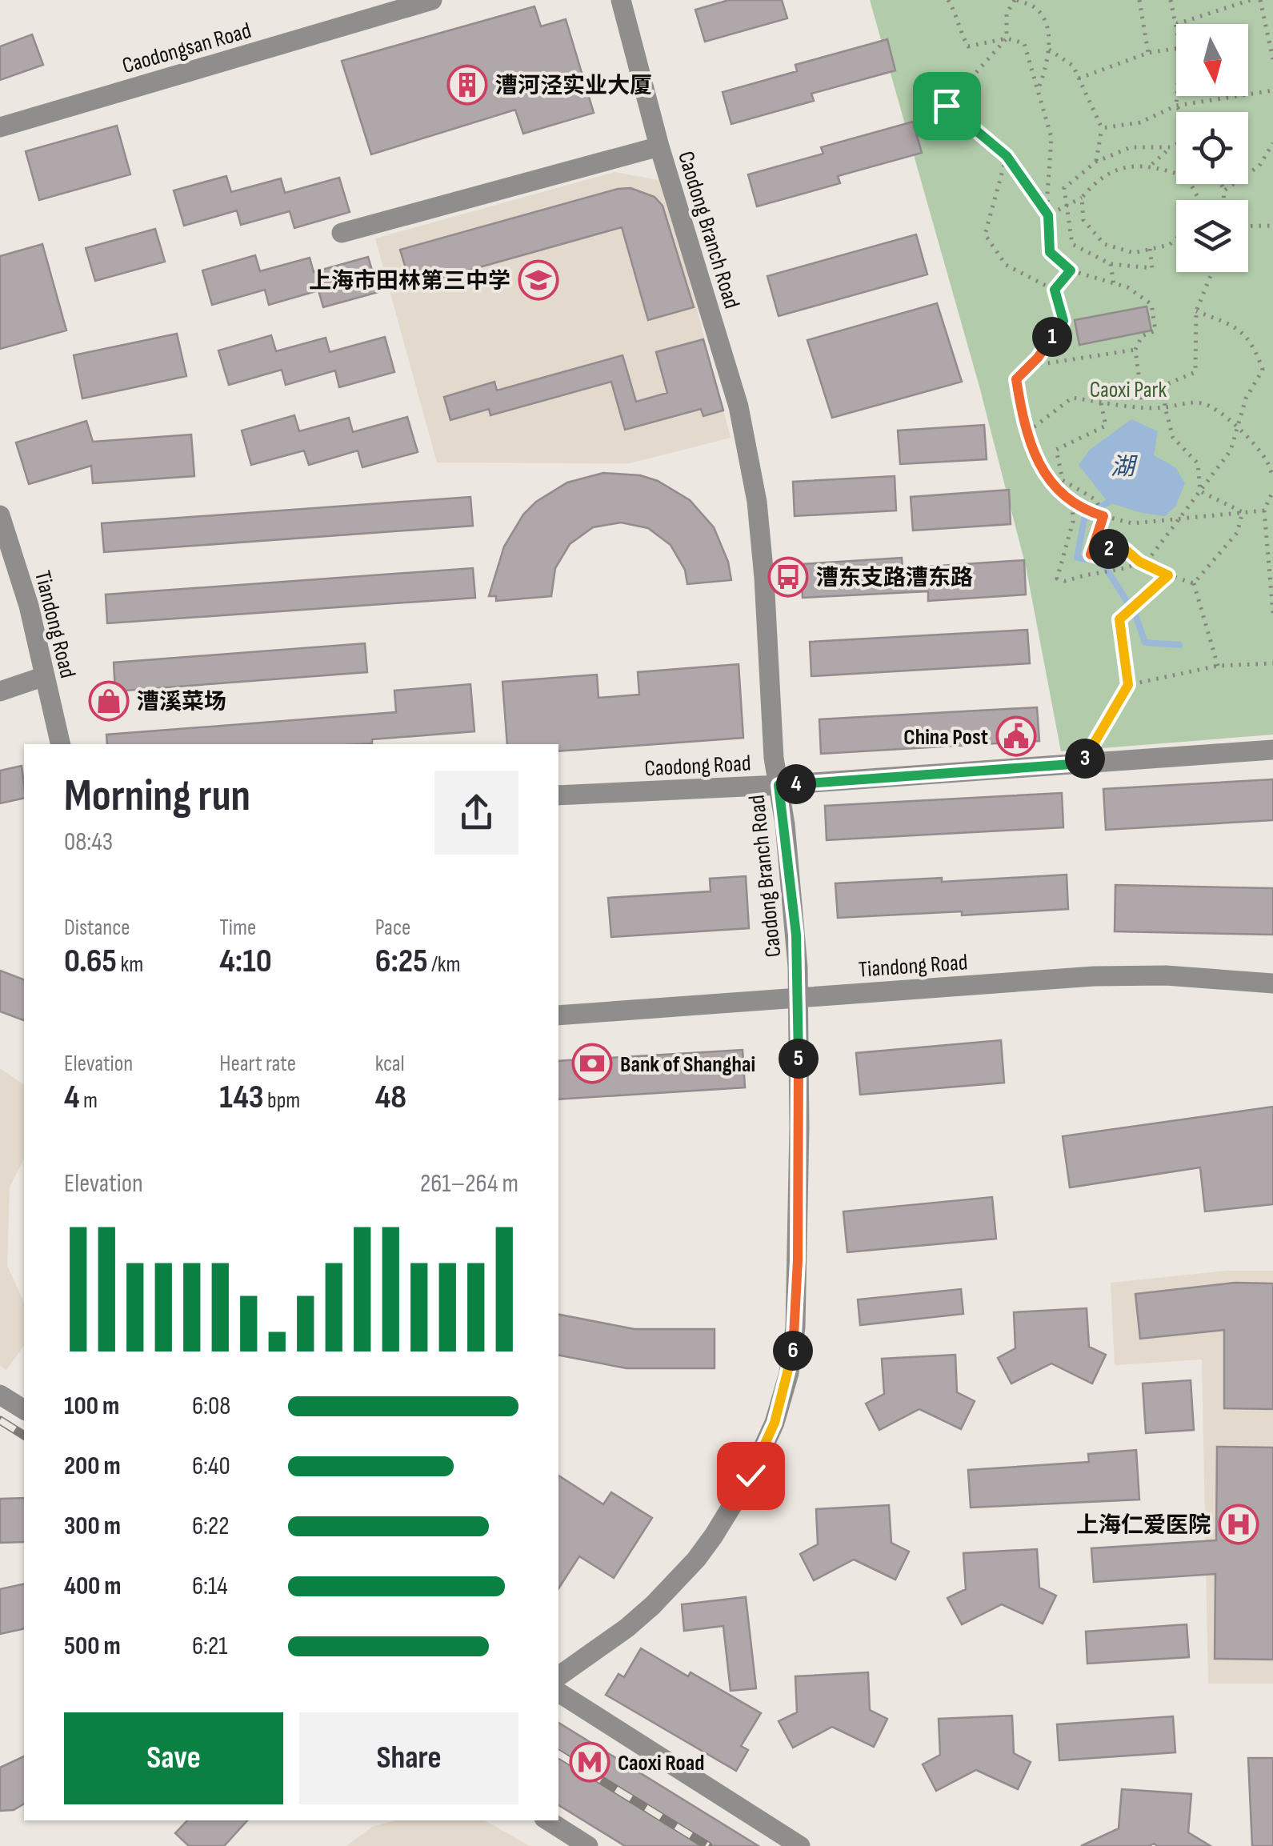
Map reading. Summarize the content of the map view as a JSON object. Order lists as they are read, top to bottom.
{
  "streets": {
    "street": [
      "Caodongsan Road",
      "Caodong Branch Road",
      "Tiandong Road",
      "Caodong Road"
    ]
  },
  "crossings": [
    ["Caodong Branch Road", "Tiandong Road"],
    ["Caodong Branch Road", "Caodong Road"]
  ],
  "water": ["湖"],
  "parks": ["Caoxi Park"],
  "places": {
    "building": ["漕河泾实业大厦"],
    "school or university": ["上海市田林第三中学"],
    "bus stop": ["漕东支路漕东路"],
    "shop": ["漕溪菜场"],
    "public building": ["China Post"],
    "bank": ["Bank of Shanghai"],
    "hospital": ["上海仁爱医院"],
    "metro station": ["Caoxi Road"]
  },
  "north": "bottom",
  "page": {
    "pins": [
      "1",
      "2",
      "3",
      "4",
      "5",
      "6"
    ],
    "heading": ["Morning run", "08:43"],
    "stats": [
      ["Distance", "0.65 km"],
      ["Time", "4:10"],
      ["Pace", "6:25 /km"],
      ["Elevation", "4 m"],
      ["Heart rate", "143 bpm"],
      ["kcal", "48"]
    ],
    "chart": ["Elevation", "261–264 m"],
    "list": [
      {
        "name": "100 m",
        "note": "6:08"
      },
      {
        "name": "200 m",
        "note": "6:40"
      },
      {
        "name": "300 m",
        "note": "6:22"
      },
      {
        "name": "400 m",
        "note": "6:14"
      },
      {
        "name": "500 m",
        "note": "6:21"
      }
    ],
    "buttons": ["Save", "Share"]
  }
}
